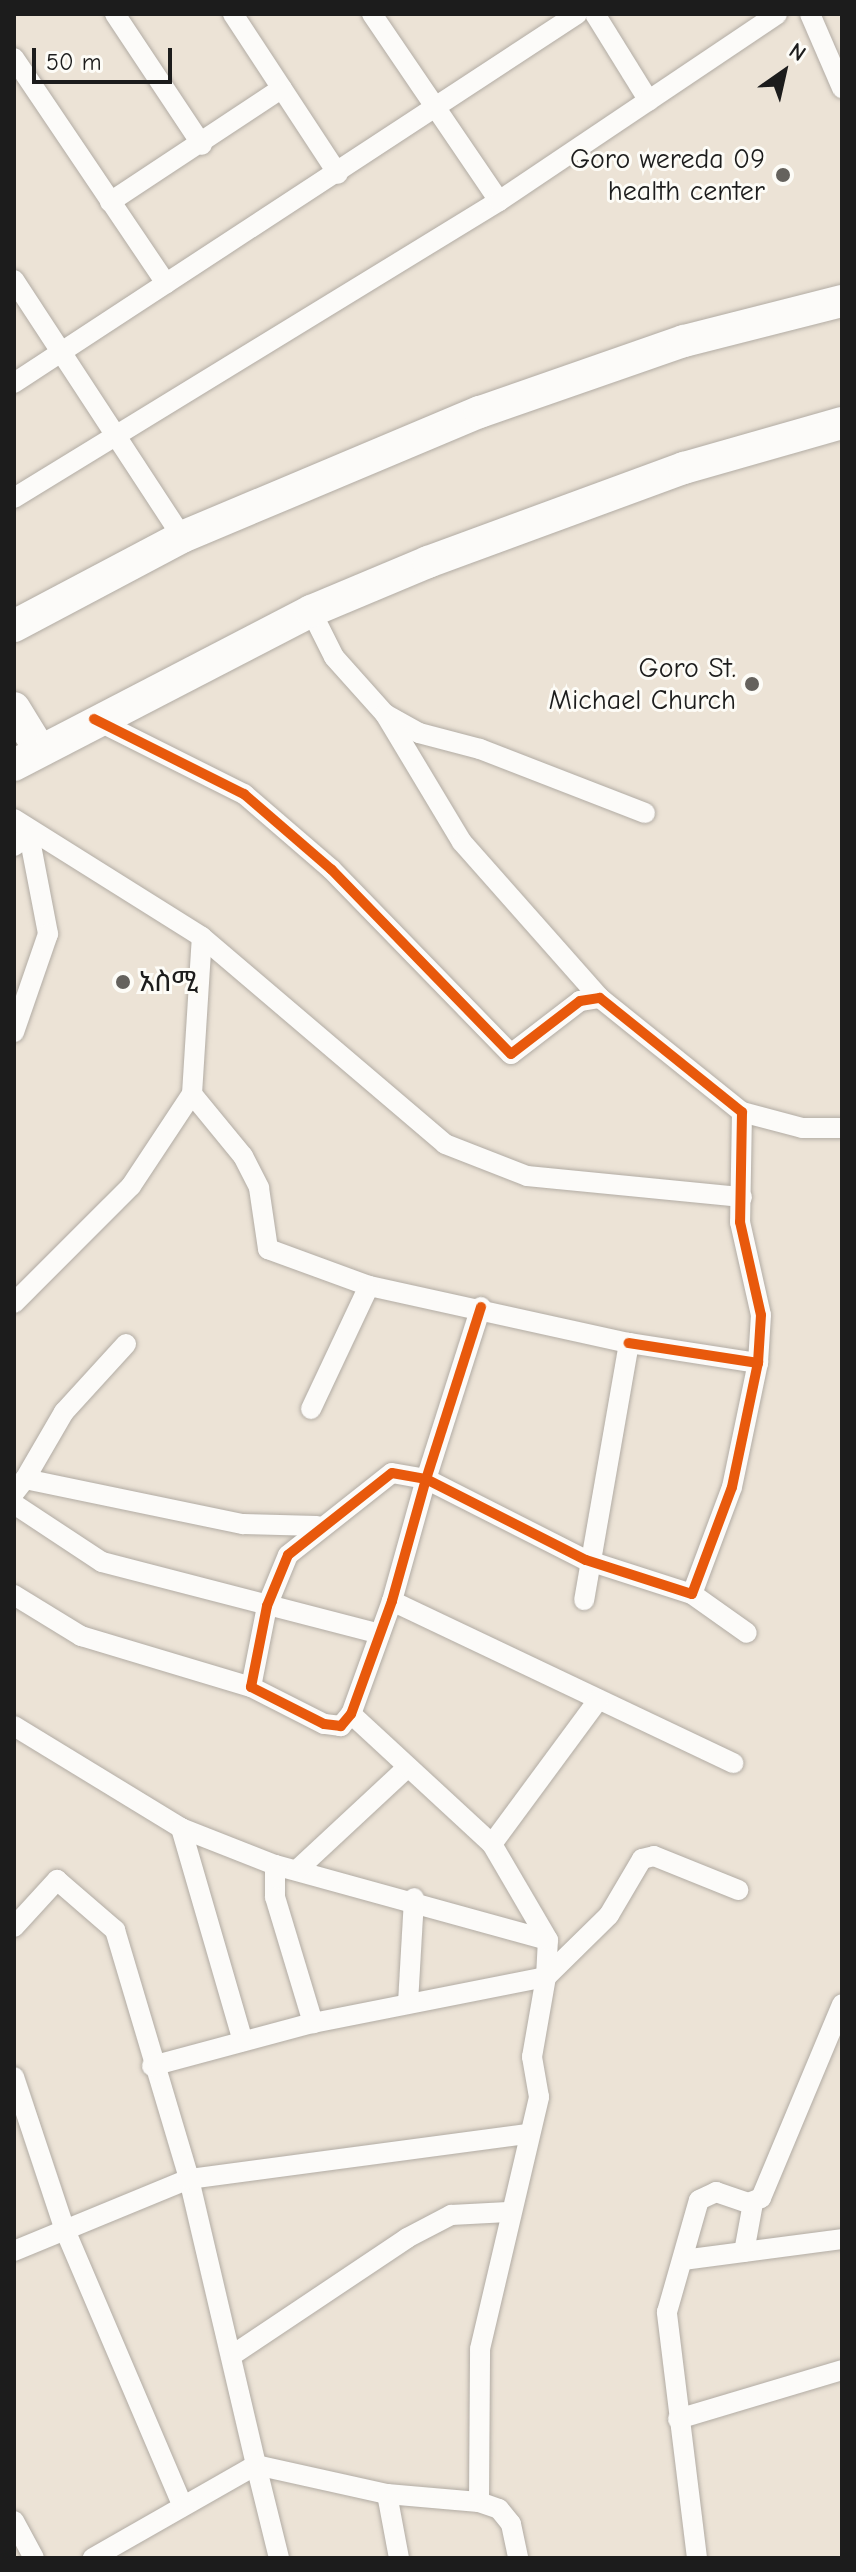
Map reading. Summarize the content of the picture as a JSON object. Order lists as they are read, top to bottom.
{
  "places": ["Goro wereda 09 health center", "Goro St. Michael Church", "አስሚ"],
  "scale_bar": "50 m",
  "north": "top right"
}
